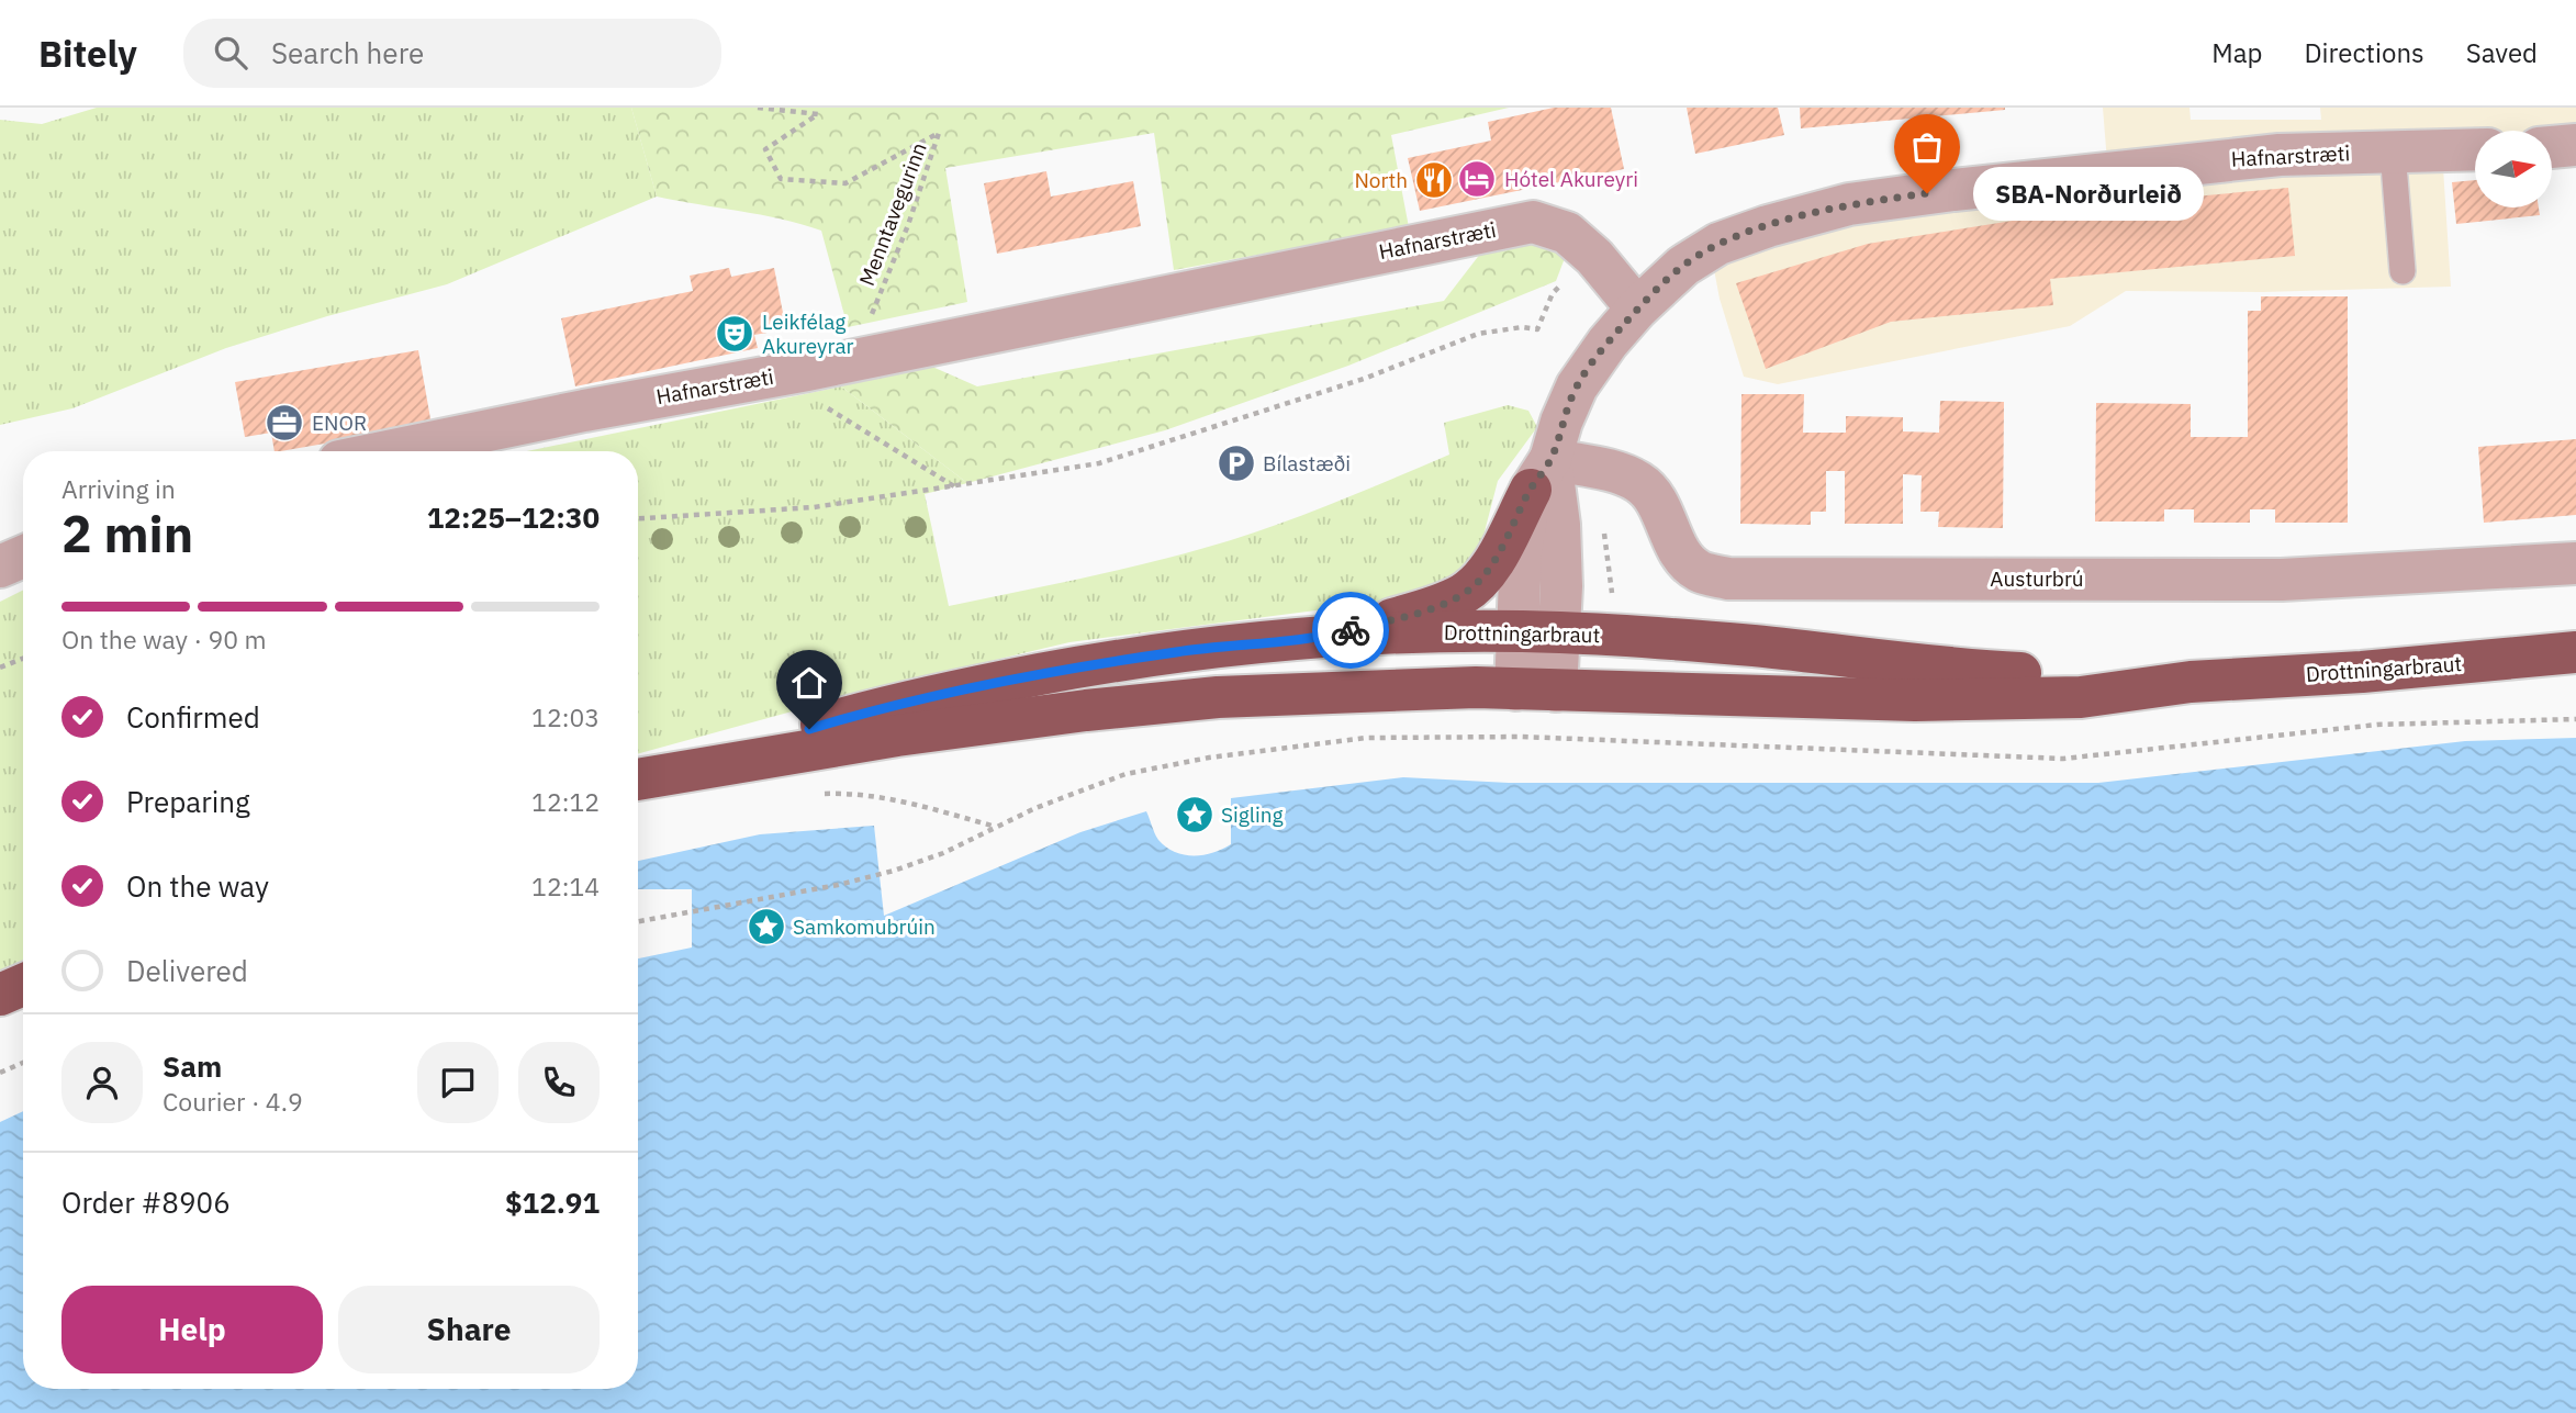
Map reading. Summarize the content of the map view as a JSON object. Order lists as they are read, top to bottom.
{
  "streets": {
    "highway": ["Drottningarbraut"],
    "street": ["Hafnarstræti", "Austurbrú"],
    "path": ["Menntavegurinn"]
  },
  "crossings": [
    ["Hafnarstræti", "Menntavegurinn"]
  ],
  "places": {
    "hotel": ["Hótel Akureyri"],
    "restaurant": ["North"],
    "other": ["SBA-Norðurleið"],
    "theatre": ["Leikfélag Akureyrar"],
    "office": ["ENOR"],
    "parking": ["Bílastæði"],
    "place": ["Sigling", "Samkomubrúin"]
  },
  "north": "right",
  "page": {
    "header": "Bitely",
    "search": "Search here",
    "nav": ["Map", "Directions", "Saved"],
    "bubble": "SBA-Norðurleið",
    "heading": ["2 min", "Arriving in", "12:25–12:30"],
    "panel": [
      "Sam",
      "Courier · 4.9",
      "Order #8906",
      "$12.91"
    ],
    "bar": "On the way · 90 m",
    "list": [
      ["Confirmed", "12:03"],
      ["Preparing", "12:12"],
      ["On the way", "12:14"],
      "Delivered"
    ],
    "buttons": ["Help", "Share"]
  }
}
